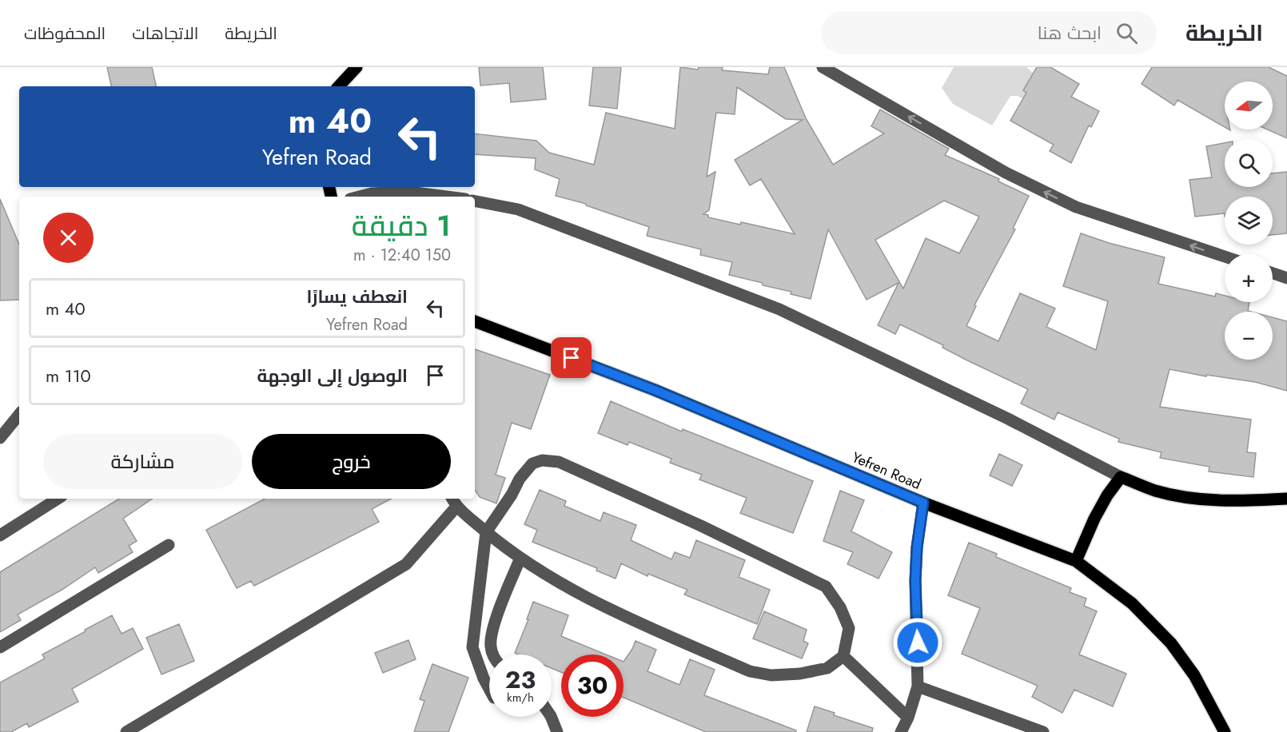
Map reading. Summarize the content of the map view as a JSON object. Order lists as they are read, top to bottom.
{
  "streets": {
    "main road": ["Yefren Road"]
  },
  "north": "left",
  "page": {
    "header": "الخريطة",
    "search": "ابحث هنا",
    "nav": ["الخريطة", "الاتجاهات", "المحفوظات"],
    "map_buttons": ["+", "−"],
    "turn": ["40 m", "Yefren Road"],
    "heading": ["1 دقيقة", "150 m · 12:40"],
    "list": [
      {
        "name": "انعطف يسارًا",
        "note": "Yefren Road",
        "value": "40 m"
      },
      {
        "name": "الوصول إلى الوجهة",
        "value": "110 m"
      }
    ],
    "buttons": ["خروج", "مشاركة"],
    "speed": "23 km/h",
    "limit": "30"
  }
}
